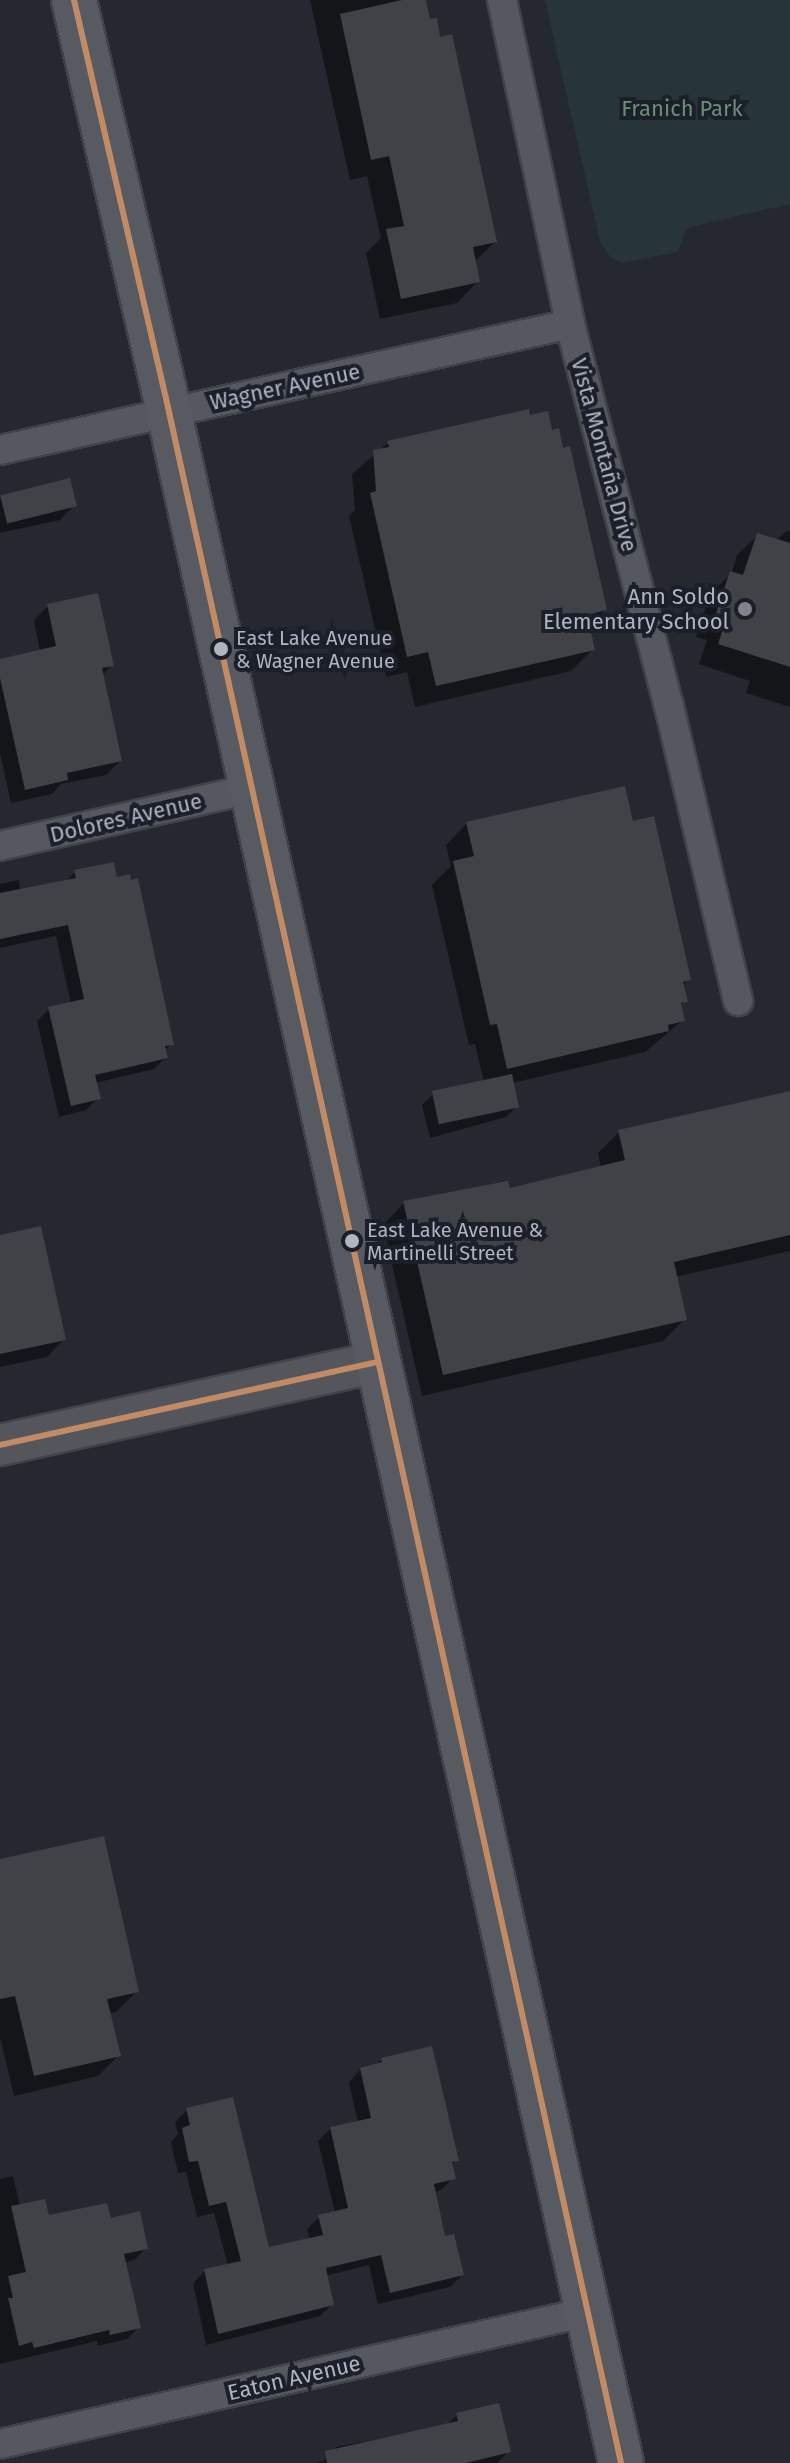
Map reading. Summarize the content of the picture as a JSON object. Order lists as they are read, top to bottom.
{
  "streets": {
    "street": [
      "Wagner Avenue",
      "Vista Montaña Drive",
      "Dolores Avenue",
      "Eaton Avenue"
    ]
  },
  "crossings": [
    ["Wagner Avenue", "Vista Montaña Drive"]
  ],
  "parks": ["Franich Park"],
  "places": ["Ann Soldo Elementary School", "East Lake Avenue & Wagner Avenue", "East Lake Avenue & Martinelli Street"]
}
